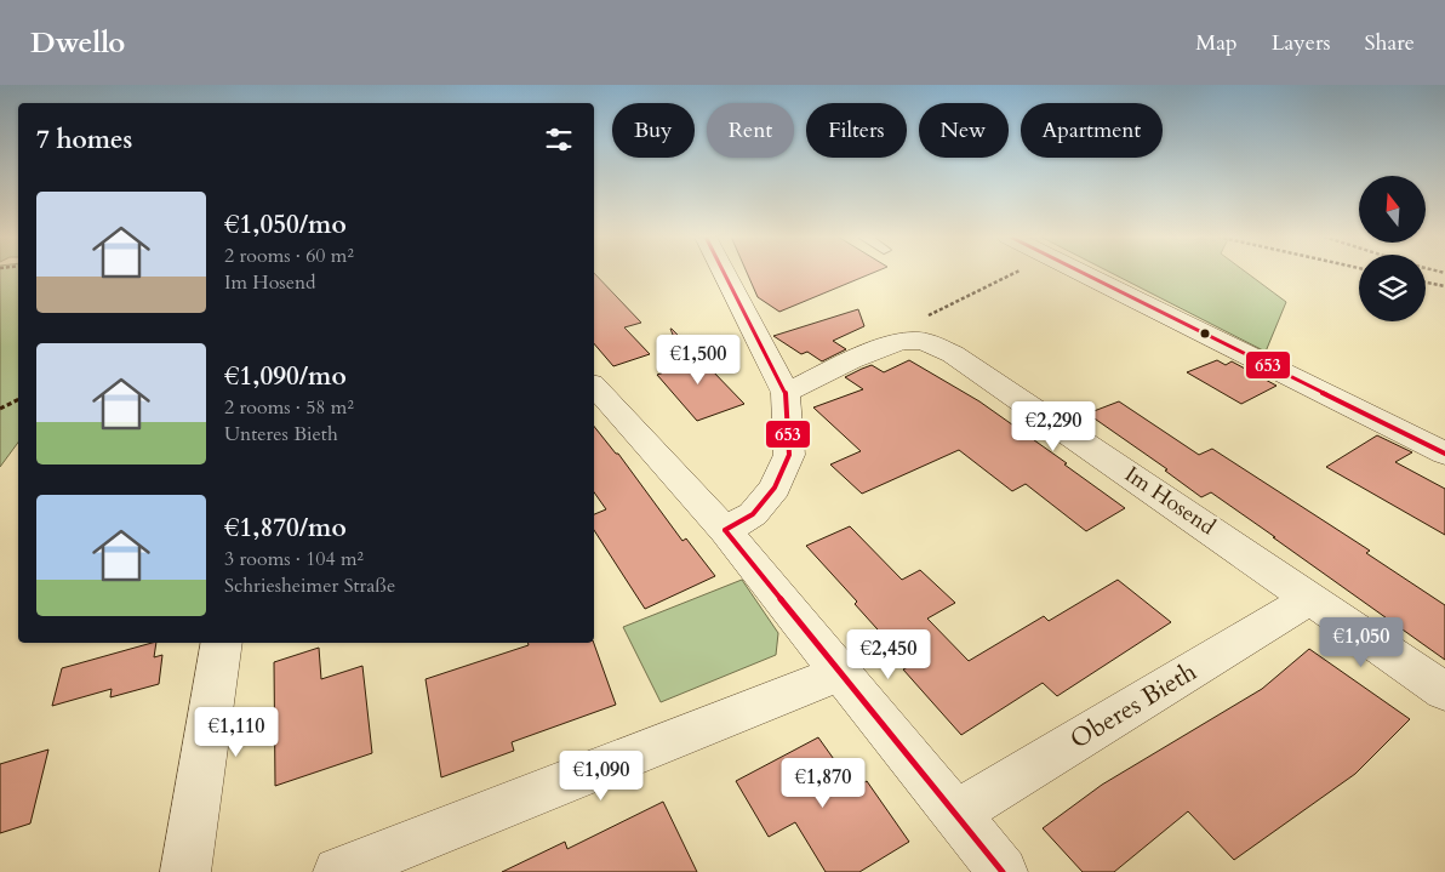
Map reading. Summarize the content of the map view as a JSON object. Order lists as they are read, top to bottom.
{
  "streets": {
    "street": ["Im Hosend", "Oberes Bieth"]
  },
  "crossings": [
    ["Im Hosend", "Oberes Bieth"]
  ],
  "lines": ["transit line 653"],
  "north": "top",
  "page": {
    "header": "Dwello",
    "nav": ["Map", "Layers", "Share"],
    "chip": [
      "Buy",
      "Rent",
      "Filters",
      "New",
      "Apartment"
    ],
    "heading": "7 homes",
    "list": [
      {
        "name": "€1,050/mo",
        "note": "2 rooms · 60 m² · Im Hosend"
      },
      {
        "name": "€1,090/mo",
        "note": "2 rooms · 58 m² · Unteres Bieth"
      },
      {
        "name": "€1,870/mo",
        "note": "3 rooms · 104 m² · Schriesheimer Straße"
      }
    ],
    "price": [
      "€1,500",
      "€2,290",
      "€1,050",
      "€2,450",
      "€1,110",
      "€1,090",
      "€1,870"
    ]
  }
}
